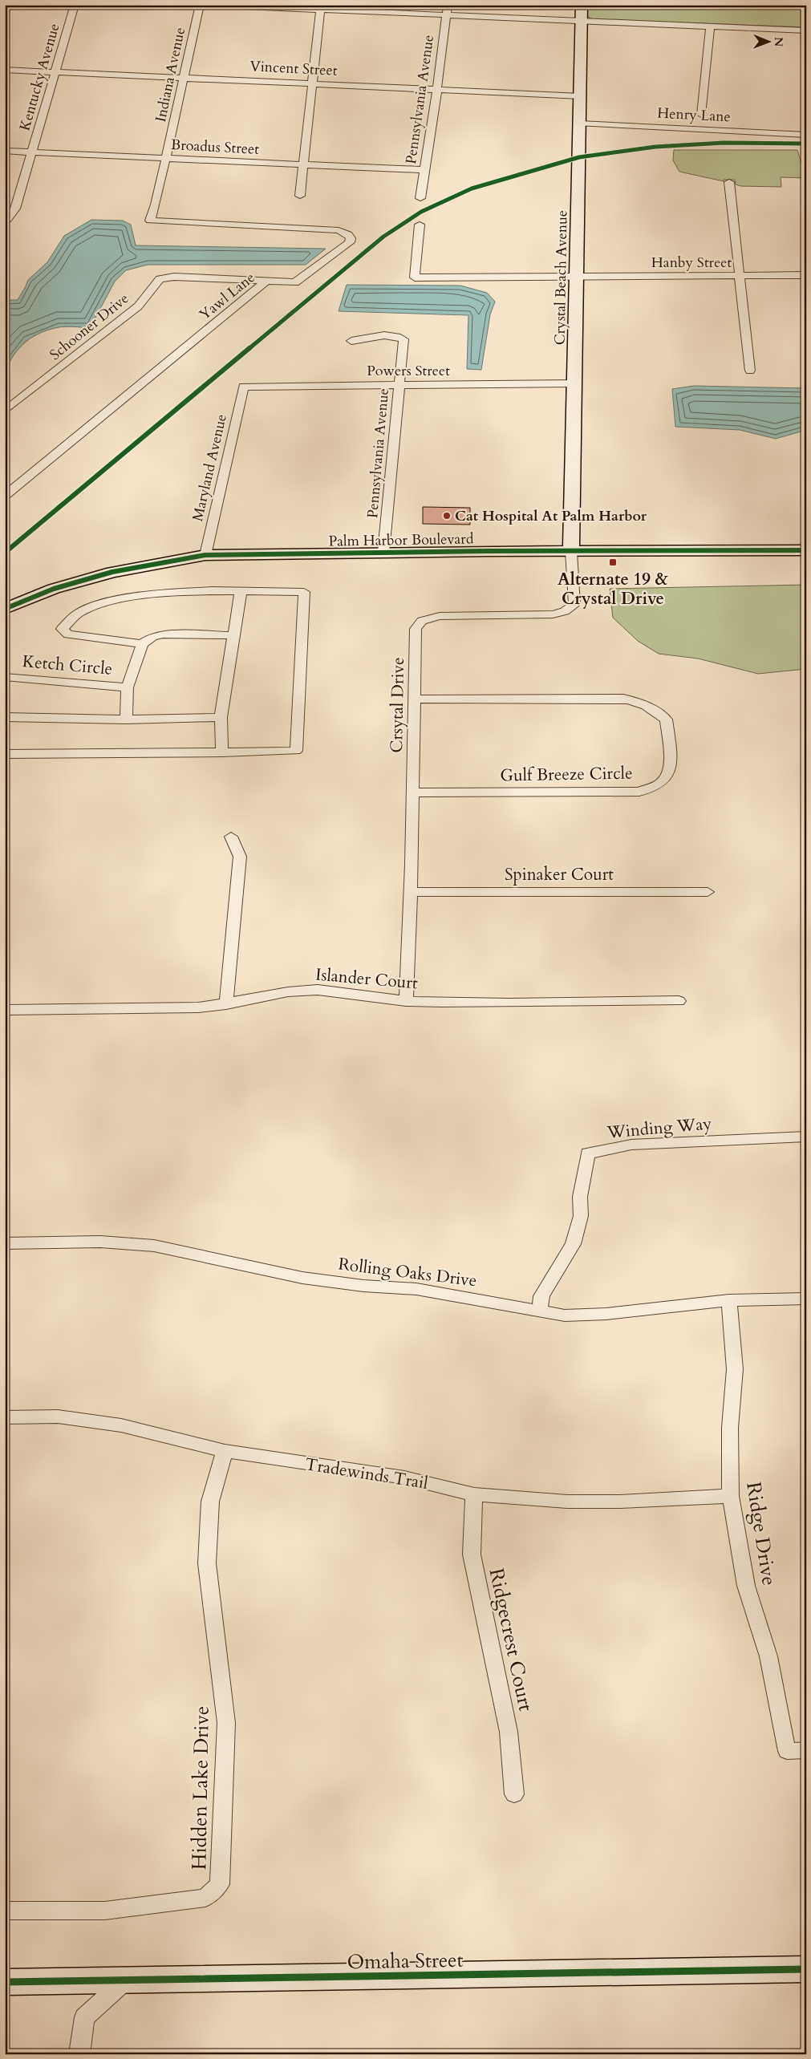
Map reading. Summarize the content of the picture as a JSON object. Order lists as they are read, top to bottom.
{
  "streets": {
    "street": [
      "Vincent Street",
      "Indiana Avenue",
      "Kentucky Avenue",
      "Pennsylvania Avenue",
      "Henry Lane",
      "Broadus Street",
      "Hanby Street",
      "Crystal Beach Avenue",
      "Yawl Lane",
      "Schooner Drive",
      "Powers Street",
      "Maryland Avenue",
      "Palm Harbor Boulevard",
      "Ketch Circle",
      "Crsytal Drive",
      "Gulf Breeze Circle",
      "Spinaker Court",
      "Islander Court",
      "Winding Way",
      "Rolling Oaks Drive",
      "Tradewinds Trail",
      "Ridge Drive",
      "Ridgecrest Court",
      "Hidden Lake Drive",
      "Omaha Street"
    ]
  },
  "crossings": [
    ["Vincent Street", "Indiana Avenue"],
    ["Vincent Street", "Kentucky Avenue"],
    ["Vincent Street", "Pennsylvania Avenue"],
    ["Vincent Street", "Crystal Beach Avenue"],
    ["Indiana Avenue", "Broadus Street"],
    ["Indiana Avenue", "Yawl Lane"],
    ["Kentucky Avenue", "Broadus Street"],
    ["Pennsylvania Avenue", "Broadus Street"],
    ["Pennsylvania Avenue", "Powers Street"],
    ["Pennsylvania Avenue", "Palm Harbor Boulevard"],
    ["Henry Lane", "Crystal Beach Avenue"],
    ["Hanby Street", "Crystal Beach Avenue"],
    ["Crystal Beach Avenue", "Powers Street"],
    ["Crystal Beach Avenue", "Palm Harbor Boulevard"],
    ["Crystal Beach Avenue", "Crsytal Drive"],
    ["Yawl Lane", "Schooner Drive"],
    ["Powers Street", "Maryland Avenue"],
    ["Maryland Avenue", "Palm Harbor Boulevard"],
    ["Palm Harbor Boulevard", "Crsytal Drive"],
    ["Crsytal Drive", "Gulf Breeze Circle"],
    ["Crsytal Drive", "Spinaker Court"],
    ["Crsytal Drive", "Islander Court"],
    ["Winding Way", "Rolling Oaks Drive"],
    ["Rolling Oaks Drive", "Ridge Drive"],
    ["Tradewinds Trail", "Ridge Drive"],
    ["Tradewinds Trail", "Ridgecrest Court"],
    ["Tradewinds Trail", "Hidden Lake Drive"]
  ],
  "places": {
    "other": ["Cat Hospital At Palm Harbor"],
    "transit": ["Alternate 19 & Crystal Drive"]
  },
  "north": "right"
}
